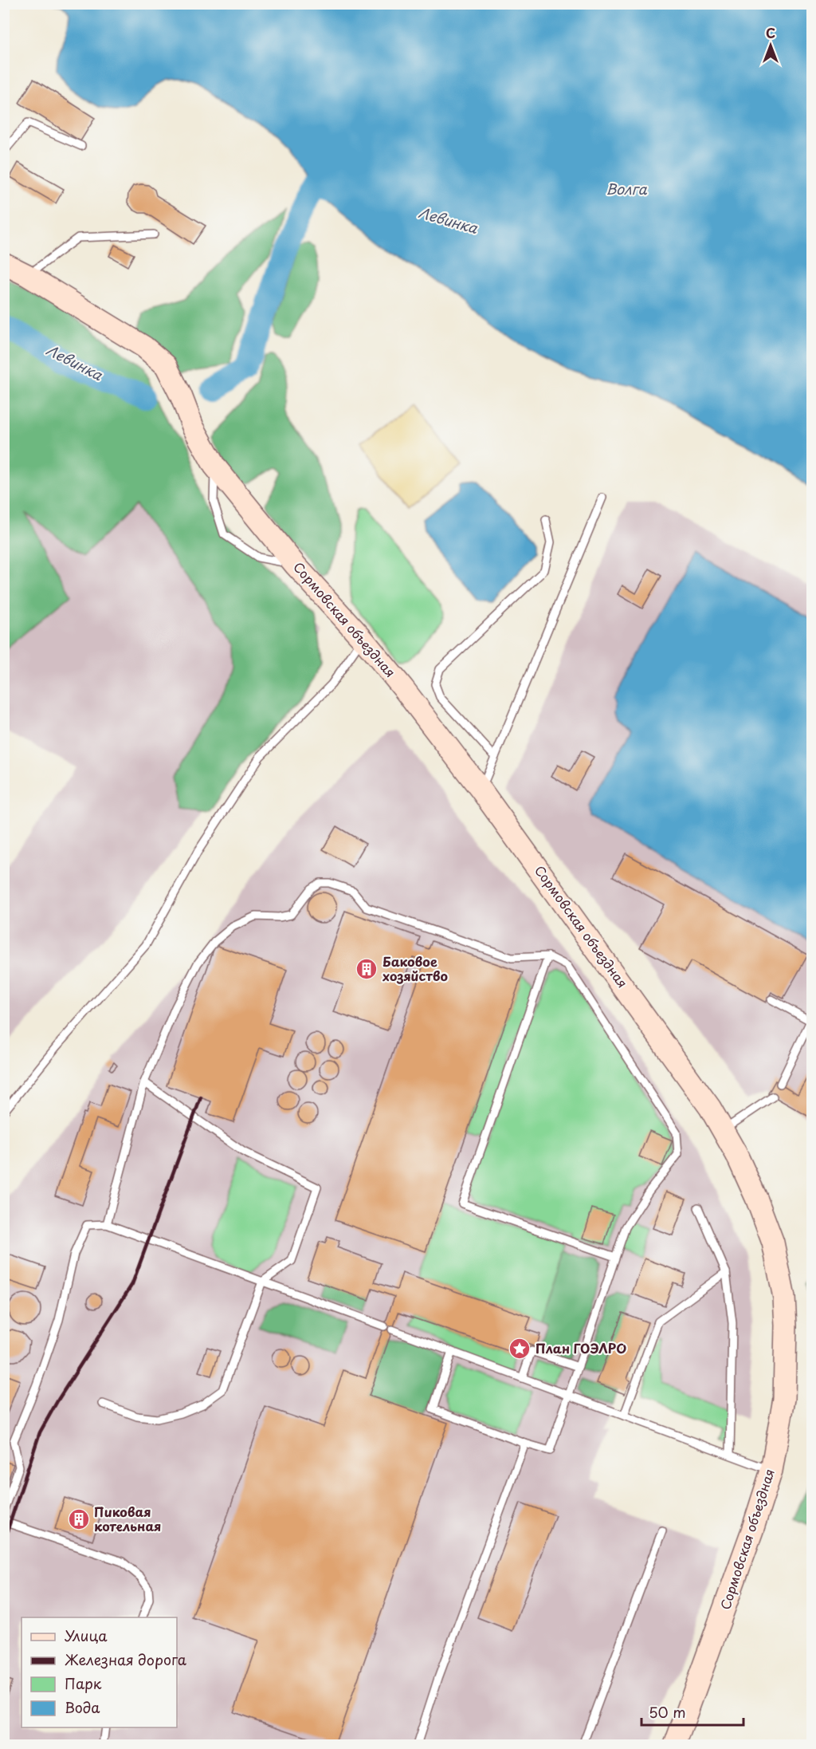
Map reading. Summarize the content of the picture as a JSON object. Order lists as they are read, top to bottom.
{
  "streets": {
    "street": ["Сормовская объездная"]
  },
  "water": ["Волга", "Левинка"],
  "places": {
    "building": ["Баковое хозяйство", "Пиковая котельная"],
    "place": ["План ГОЭЛРО"]
  },
  "legend": [
    "Улица",
    "Железная дорога",
    "Парк",
    "Вода"
  ],
  "scale_bar": "50 m",
  "north": "top"
}
